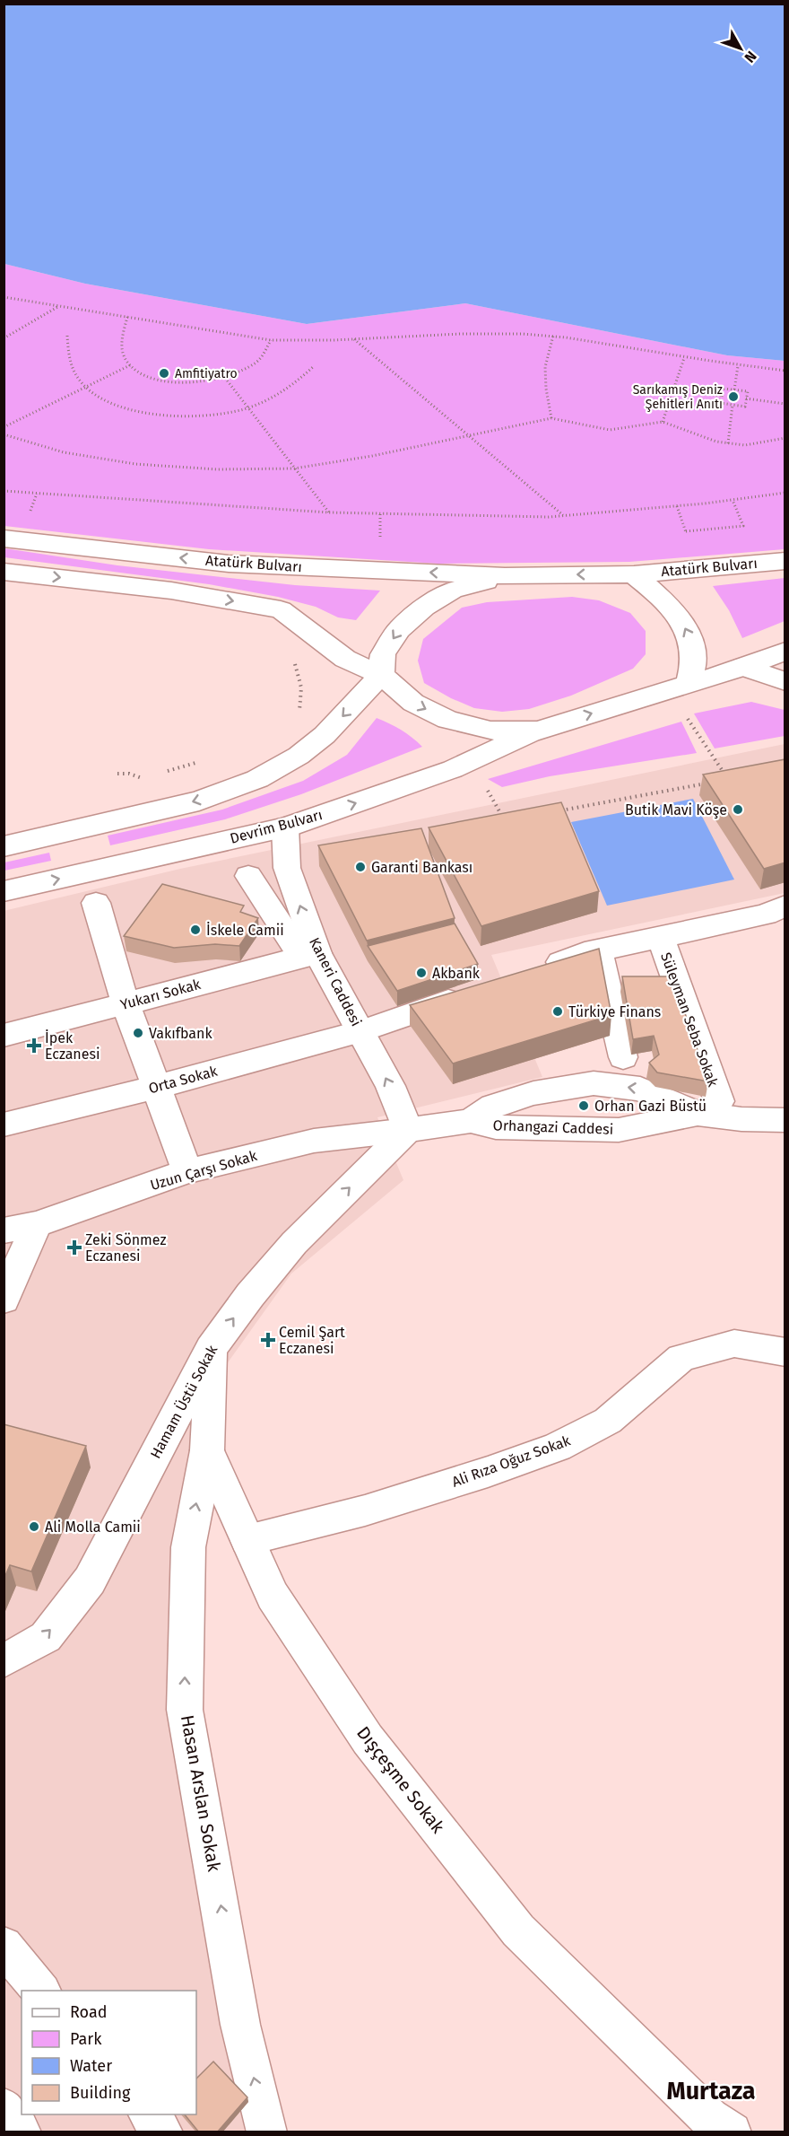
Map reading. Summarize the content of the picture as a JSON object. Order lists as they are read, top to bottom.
{
  "streets": {
    "street": [
      "Atatürk Bulvarı",
      "Devrim Bulvarı",
      "Kaneri Caddesi",
      "Yukarı Sokak",
      "Süleyman Seba Sokak",
      "Orta Sokak",
      "Orhangazi Caddesi",
      "Uzun Çarşı Sokak",
      "Hamam Üstü Sokak",
      "Ali Rıza Oğuz Sokak",
      "Dışçeşme Sokak",
      "Hasan Arslan Sokak"
    ]
  },
  "crossings": [
    ["Devrim Bulvarı", "Kaneri Caddesi"],
    ["Kaneri Caddesi", "Yukarı Sokak"],
    ["Kaneri Caddesi", "Orta Sokak"],
    ["Kaneri Caddesi", "Orhangazi Caddesi"],
    ["Kaneri Caddesi", "Uzun Çarşı Sokak"],
    ["Kaneri Caddesi", "Hamam Üstü Sokak"],
    ["Süleyman Seba Sokak", "Orhangazi Caddesi"],
    ["Orhangazi Caddesi", "Uzun Çarşı Sokak"],
    ["Orhangazi Caddesi", "Hamam Üstü Sokak"],
    ["Uzun Çarşı Sokak", "Hamam Üstü Sokak"],
    ["Hamam Üstü Sokak", "Dışçeşme Sokak"],
    ["Ali Rıza Oğuz Sokak", "Dışçeşme Sokak"],
    ["Dışçeşme Sokak", "Hasan Arslan Sokak"]
  ],
  "one_way": ["Hamam Üstü Sokak", "Hasan Arslan Sokak"],
  "districts": ["Murtaza"],
  "places": {
    "other": [
      "Amfitiyatro",
      "Sarıkamış Deniz Şehitleri Anıtı",
      "Butik Mavi Köşe",
      "Garanti Bankası",
      "İskele Camii",
      "Akbank",
      "Türkiye Finans",
      "Vakıfbank",
      "Orhan Gazi Büstü",
      "Ali Molla Camii"
    ],
    "health": ["İpek Eczanesi", "Zeki Sönmez Eczanesi", "Cemil Şart Eczanesi"]
  },
  "legend": [
    "Road",
    "Park",
    "Water",
    "Building"
  ],
  "north": "bottom right"
}
